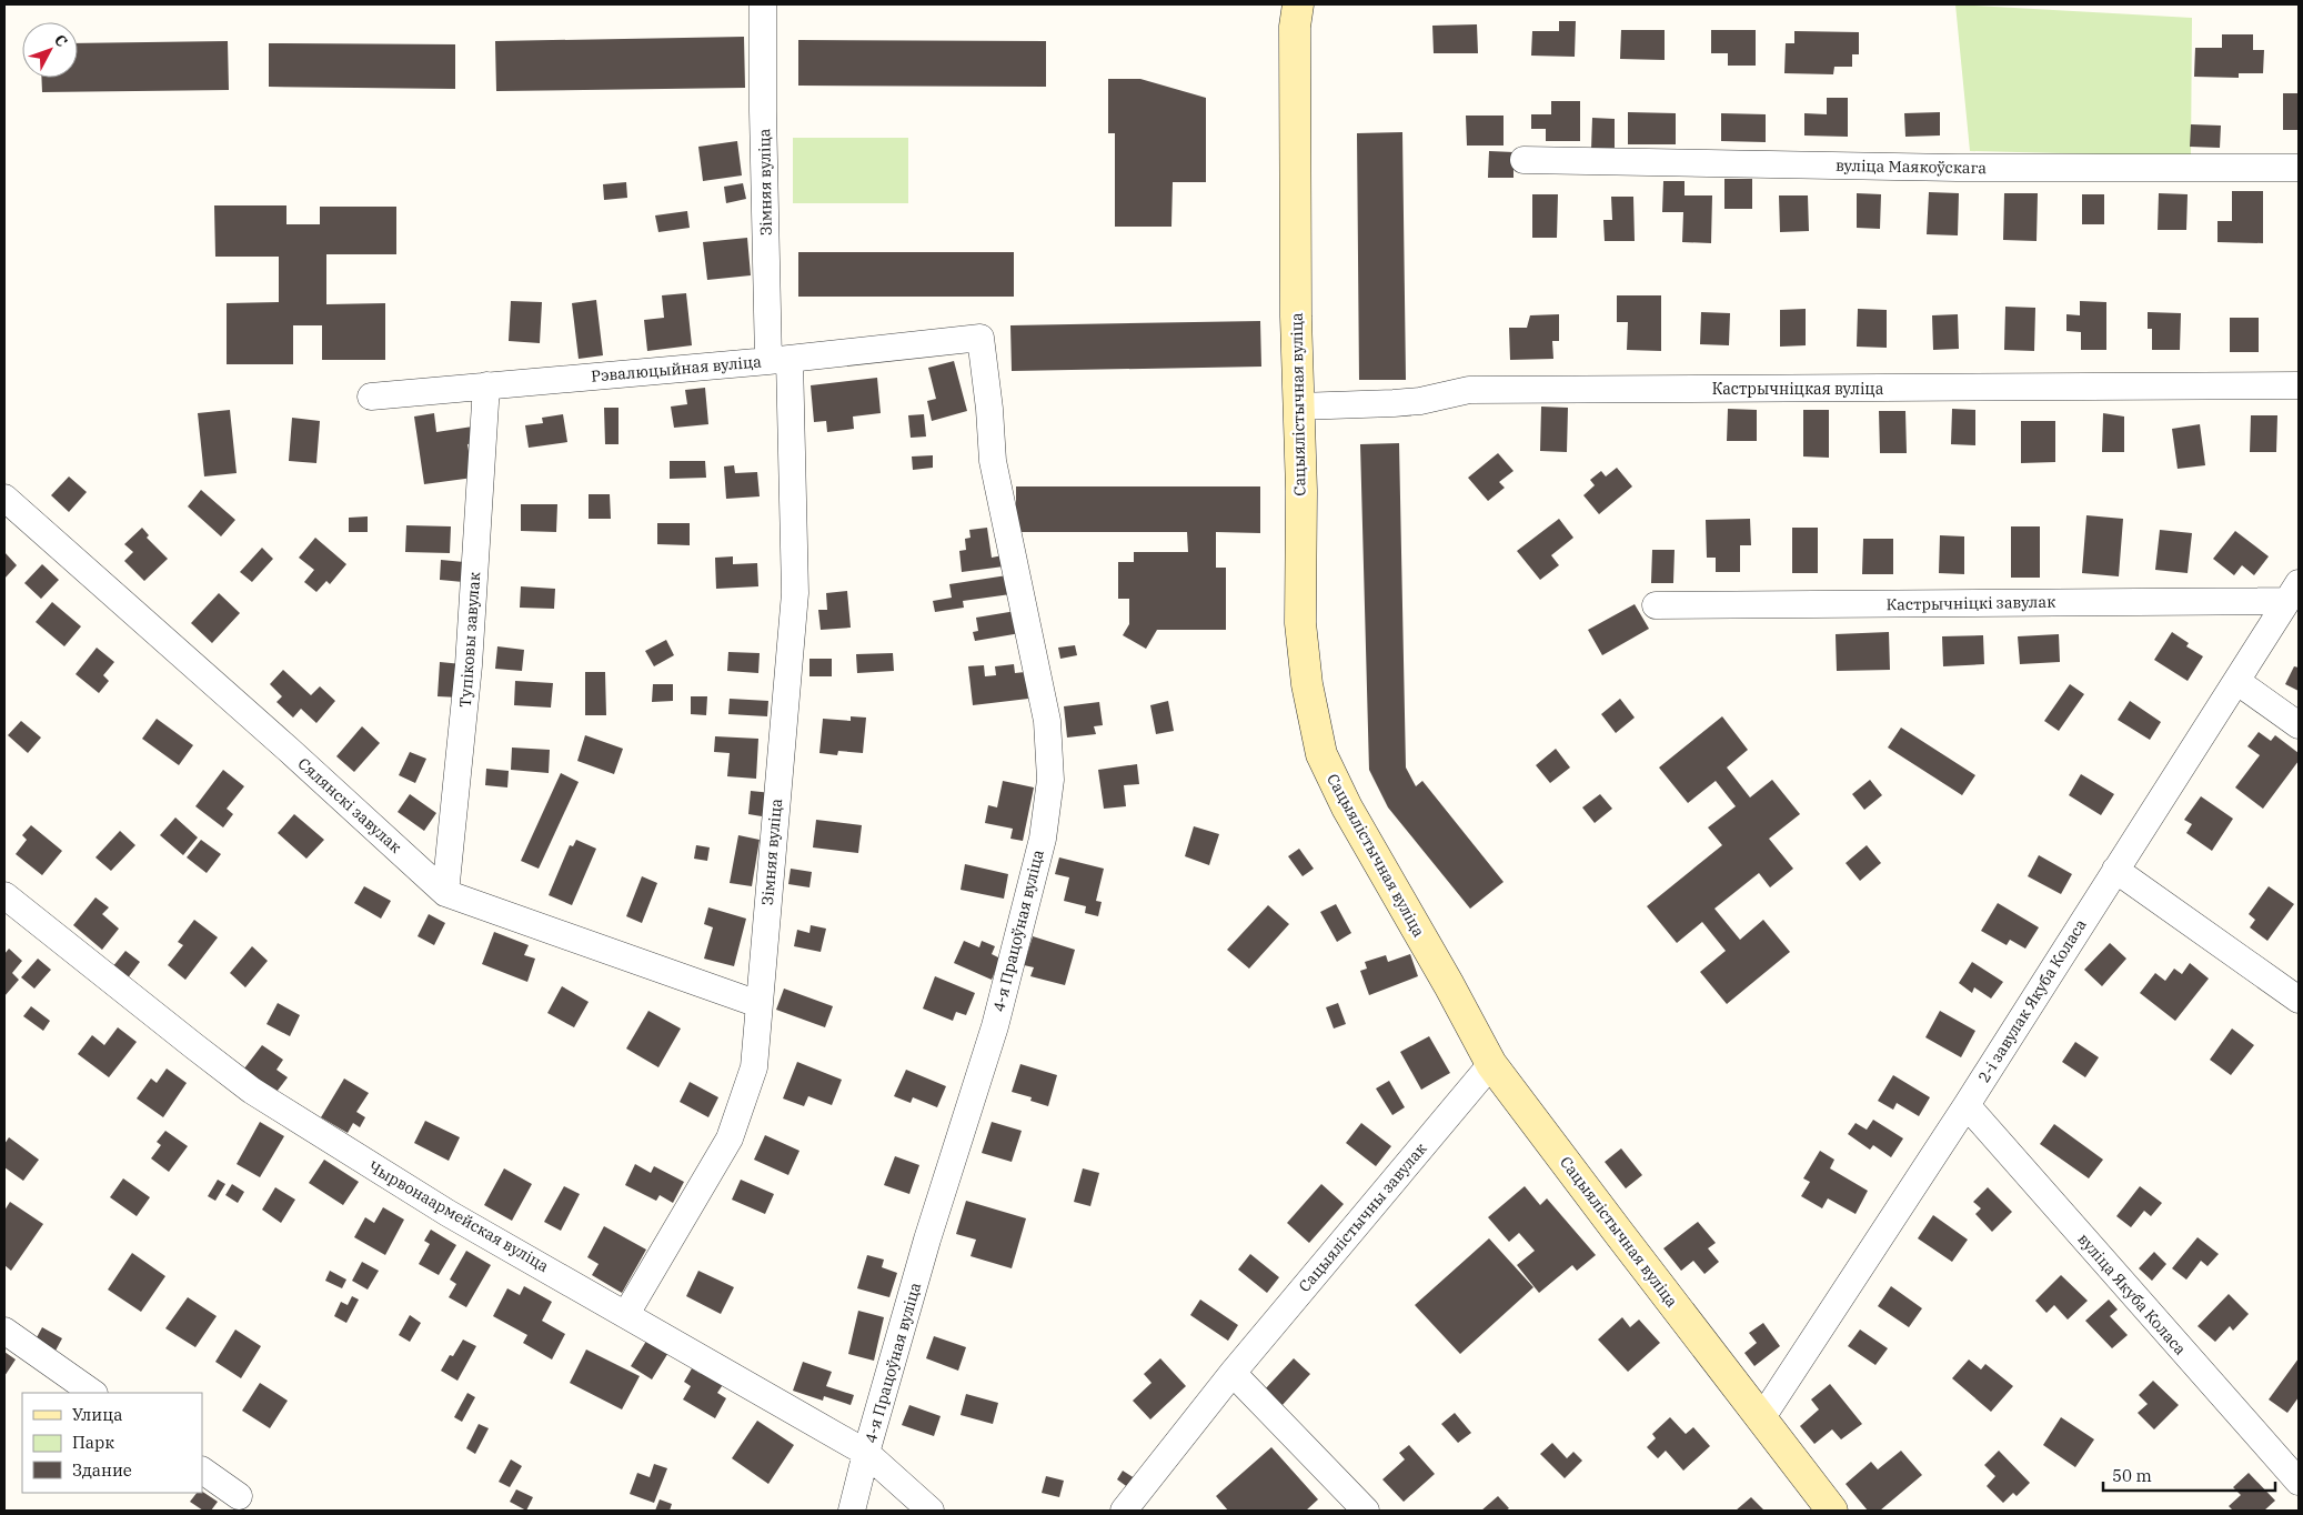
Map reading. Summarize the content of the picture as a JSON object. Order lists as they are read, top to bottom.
{
  "streets": {
    "main road": ["Сацыялістычная вуліца"],
    "street": [
      "вуліца Маякоўскага",
      "Зімняя вуліца",
      "Рэвалюцыйная вуліца",
      "Кастрычніцкая вуліца",
      "Кастрычніцкі завулак",
      "Тупіковы завулак",
      "Сялянскі завулак",
      "4-я Працоўная вуліца",
      "2-і завулак Якуба Коласа",
      "Чырвонаармейская вуліца",
      "Сацыялістычны завулак",
      "вуліца Якуба Коласа"
    ]
  },
  "crossings": [
    ["Зімняя вуліца", "Рэвалюцыйная вуліца"],
    ["Зімняя вуліца", "Сялянскі завулак"],
    ["Зімняя вуліца", "Чырвонаармейская вуліца"],
    ["Рэвалюцыйная вуліца", "Тупіковы завулак"],
    ["Рэвалюцыйная вуліца", "4-я Працоўная вуліца"],
    ["Кастрычніцкая вуліца", "Сацыялістычная вуліца"],
    ["Сацыялістычная вуліца", "2-і завулак Якуба Коласа"],
    ["Сацыялістычная вуліца", "Сацыялістычны завулак"],
    ["Кастрычніцкі завулак", "2-і завулак Якуба Коласа"],
    ["Тупіковы завулак", "Сялянскі завулак"],
    ["4-я Працоўная вуліца", "Чырвонаармейская вуліца"],
    ["2-і завулак Якуба Коласа", "вуліца Якуба Коласа"]
  ],
  "legend": ["Улица", "Парк", "Здание"],
  "scale_bar": "50 m",
  "north": "top right"
}
